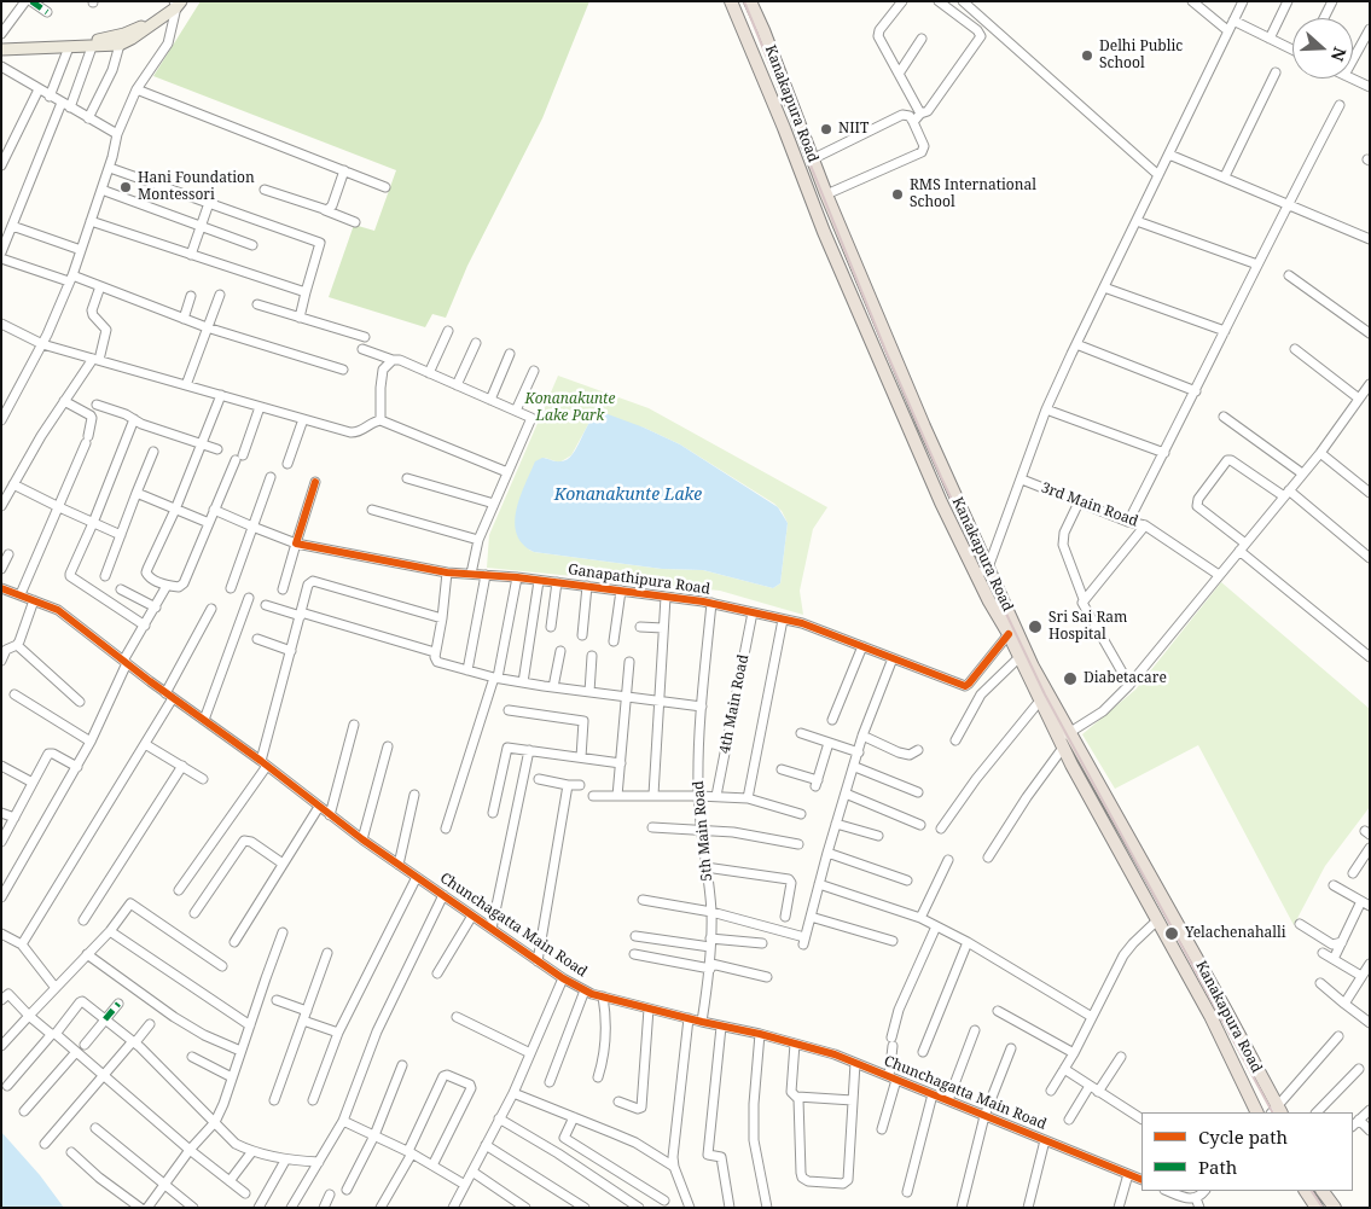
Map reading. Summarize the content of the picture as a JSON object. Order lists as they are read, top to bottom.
{
  "streets": {
    "highway": ["Kanakapura Road"],
    "street": [
      "3rd Main Road",
      "Ganapathipura Road",
      "4th Main Road",
      "5th Main Road",
      "Chunchagatta Main Road"
    ]
  },
  "crossings": [
    ["Kanakapura Road", "Ganapathipura Road"],
    ["Ganapathipura Road", "4th Main Road"],
    ["Ganapathipura Road", "5th Main Road"],
    ["5th Main Road", "Chunchagatta Main Road"]
  ],
  "water": ["Konanakunte Lake"],
  "parks": ["Konanakunte Lake Park"],
  "places": [
    "Delhi Public School",
    "NIIT",
    "Hani Foundation Montessori",
    "RMS International School",
    "Sri Sai Ram Hospital",
    "Diabetacare",
    "Yelachenahalli"
  ],
  "legend": ["Cycle path", "Path"],
  "north": "right"
}
